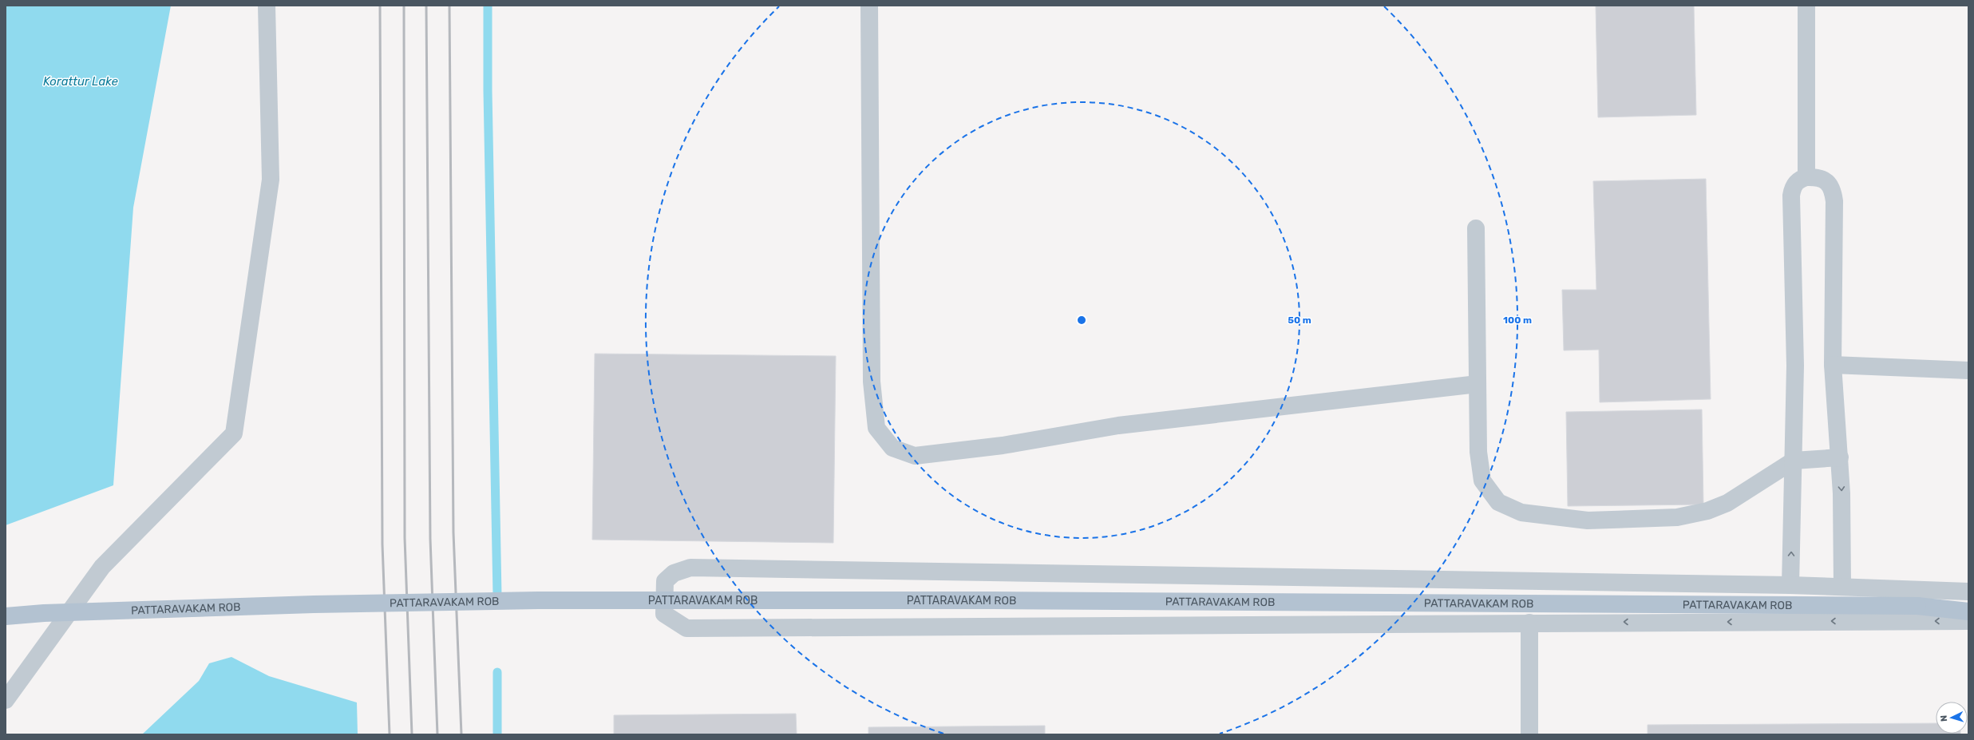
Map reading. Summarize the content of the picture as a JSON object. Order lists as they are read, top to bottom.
{
  "streets": {
    "main road": ["PATTARAVAKAM ROB"]
  },
  "water": ["Korattur Lake"],
  "north": "left",
  "rings": ["50 m", "100 m"]
}
